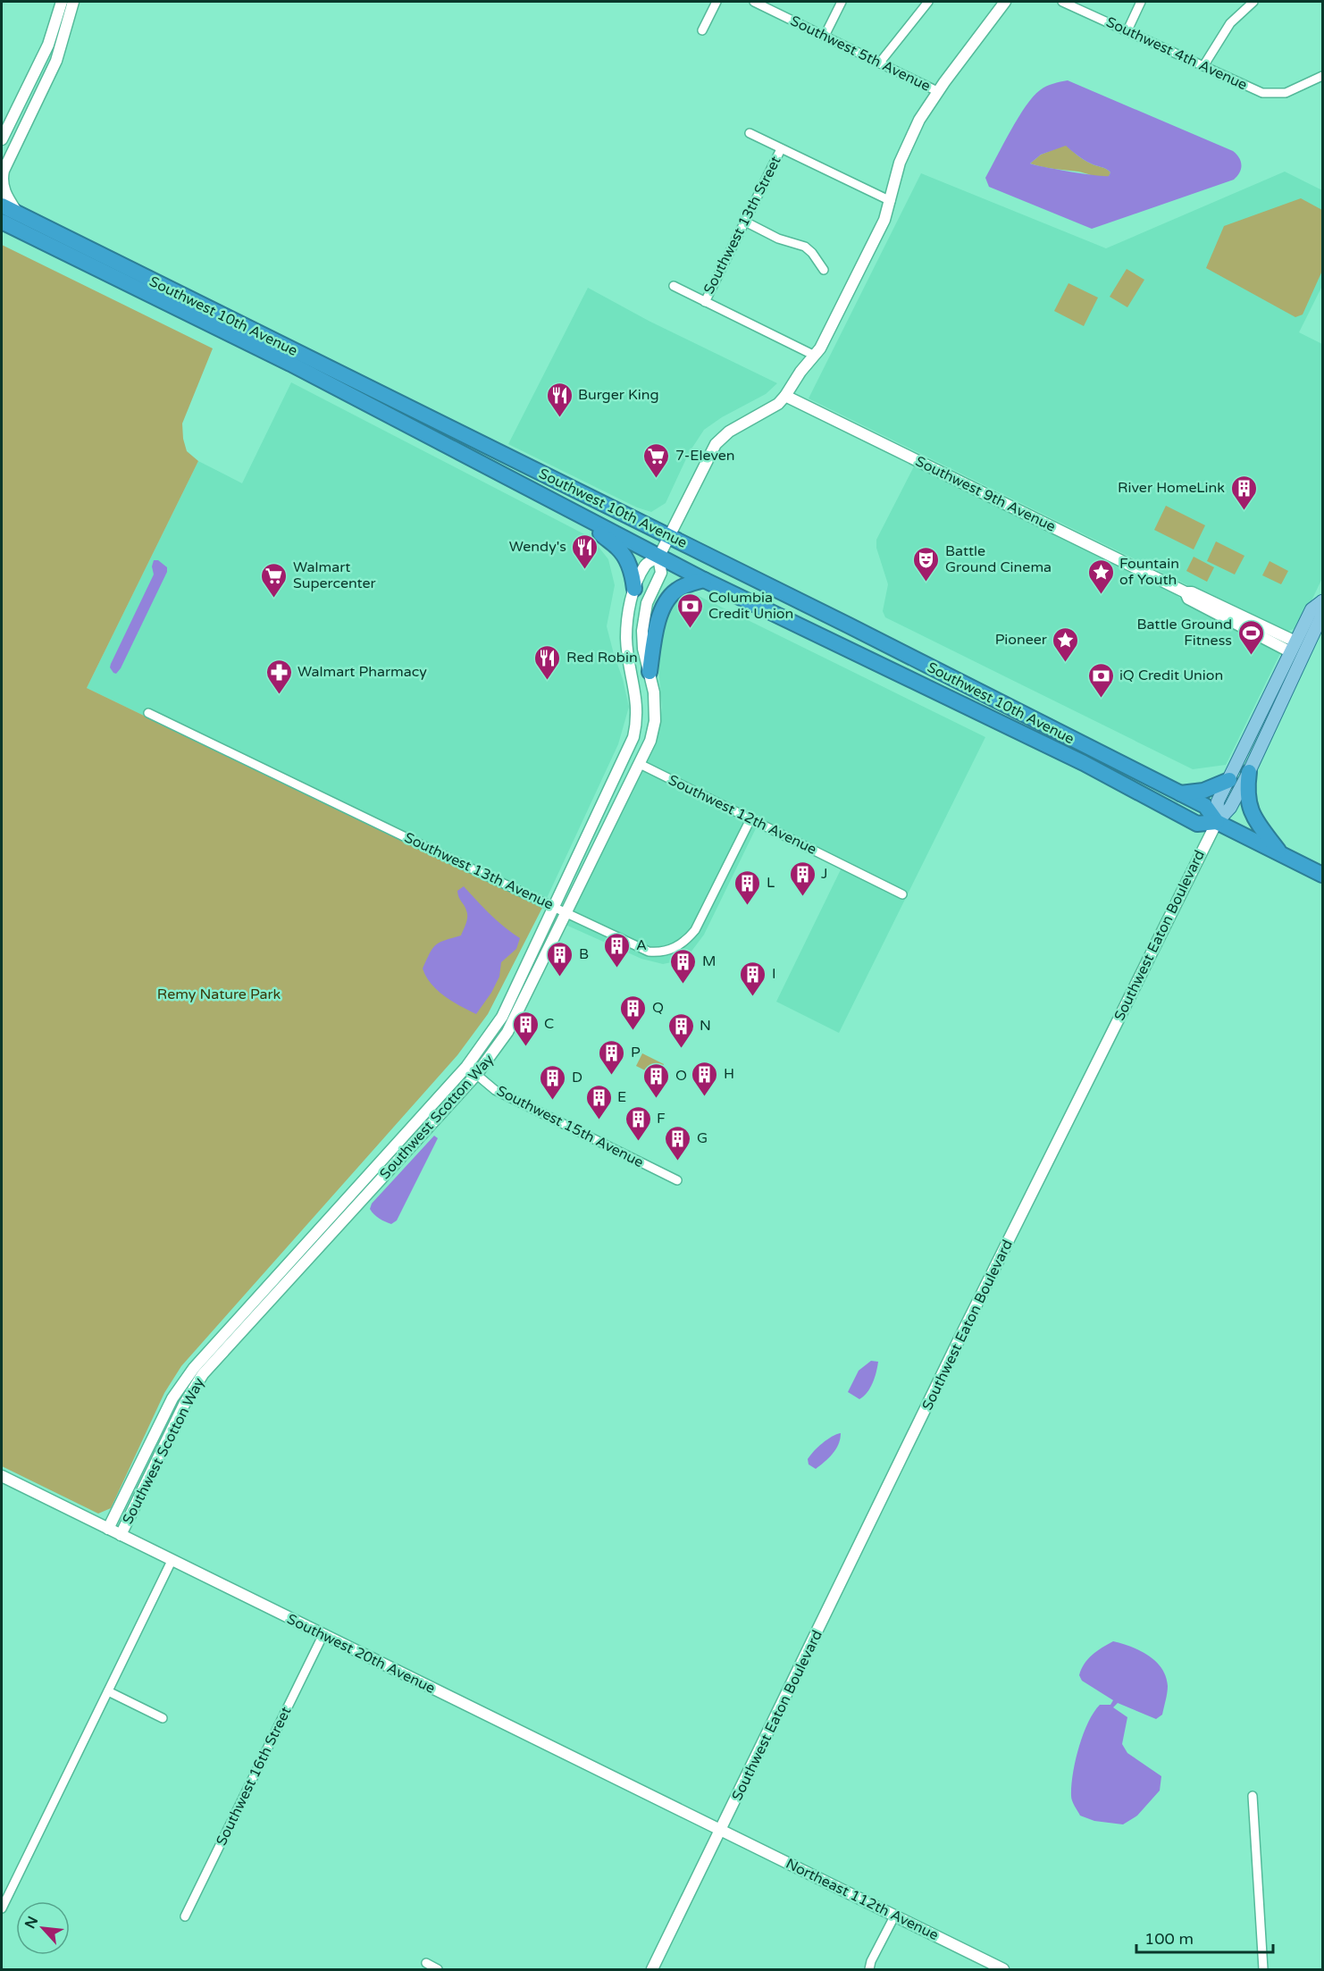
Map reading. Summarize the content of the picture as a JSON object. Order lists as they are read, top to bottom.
{
  "streets": {
    "highway": ["Southwest 10th Avenue"],
    "main road": ["Southwest Eaton Boulevard"],
    "street": [
      "Southwest 5th Avenue",
      "Southwest 4th Avenue",
      "Southwest 13th Street",
      "Southwest 9th Avenue",
      "Southwest 12th Avenue",
      "Southwest 13th Avenue",
      "Southwest Scotton Way",
      "Southwest 15th Avenue",
      "Southwest 20th Avenue",
      "Southwest 16th Street",
      "Northeast 112th Avenue"
    ]
  },
  "crossings": [
    ["Southwest 5th Avenue", "Southwest Scotton Way"],
    ["Southwest 10th Avenue", "Southwest Eaton Boulevard"],
    ["Southwest 10th Avenue", "Southwest Scotton Way"],
    ["Southwest 9th Avenue", "Southwest Eaton Boulevard"],
    ["Southwest 9th Avenue", "Southwest Scotton Way"],
    ["Southwest 12th Avenue", "Southwest 13th Avenue"],
    ["Southwest 12th Avenue", "Southwest Scotton Way"],
    ["Southwest 13th Avenue", "Southwest Scotton Way"],
    ["Southwest Eaton Boulevard", "Southwest 20th Avenue"],
    ["Southwest Eaton Boulevard", "Northeast 112th Avenue"],
    ["Southwest Scotton Way", "Southwest 15th Avenue"],
    ["Southwest Scotton Way", "Southwest 20th Avenue"],
    ["Southwest 20th Avenue", "Southwest 16th Street"],
    ["Southwest 20th Avenue", "Northeast 112th Avenue"]
  ],
  "parks": ["Remy Nature Park"],
  "places": {
    "restaurant": ["Burger King", "Wendy's", "Red Robin"],
    "supermarket": ["7-Eleven", "Walmart Supercenter"],
    "building": [
      "River HomeLink",
      "J",
      "L",
      "A",
      "B",
      "M",
      "I",
      "Q",
      "C",
      "N",
      "P",
      "H",
      "O",
      "D",
      "E",
      "F",
      "G"
    ],
    "theatre": ["Battle Ground Cinema"],
    "place": ["Fountain of Youth", "Pioneer"],
    "bank": ["Columbia Credit Union", "iQ Credit Union"],
    "sports": ["Battle Ground Fitness"],
    "pharmacy": ["Walmart Pharmacy"]
  },
  "scale_bar": "100 m",
  "north": "top left"
}
